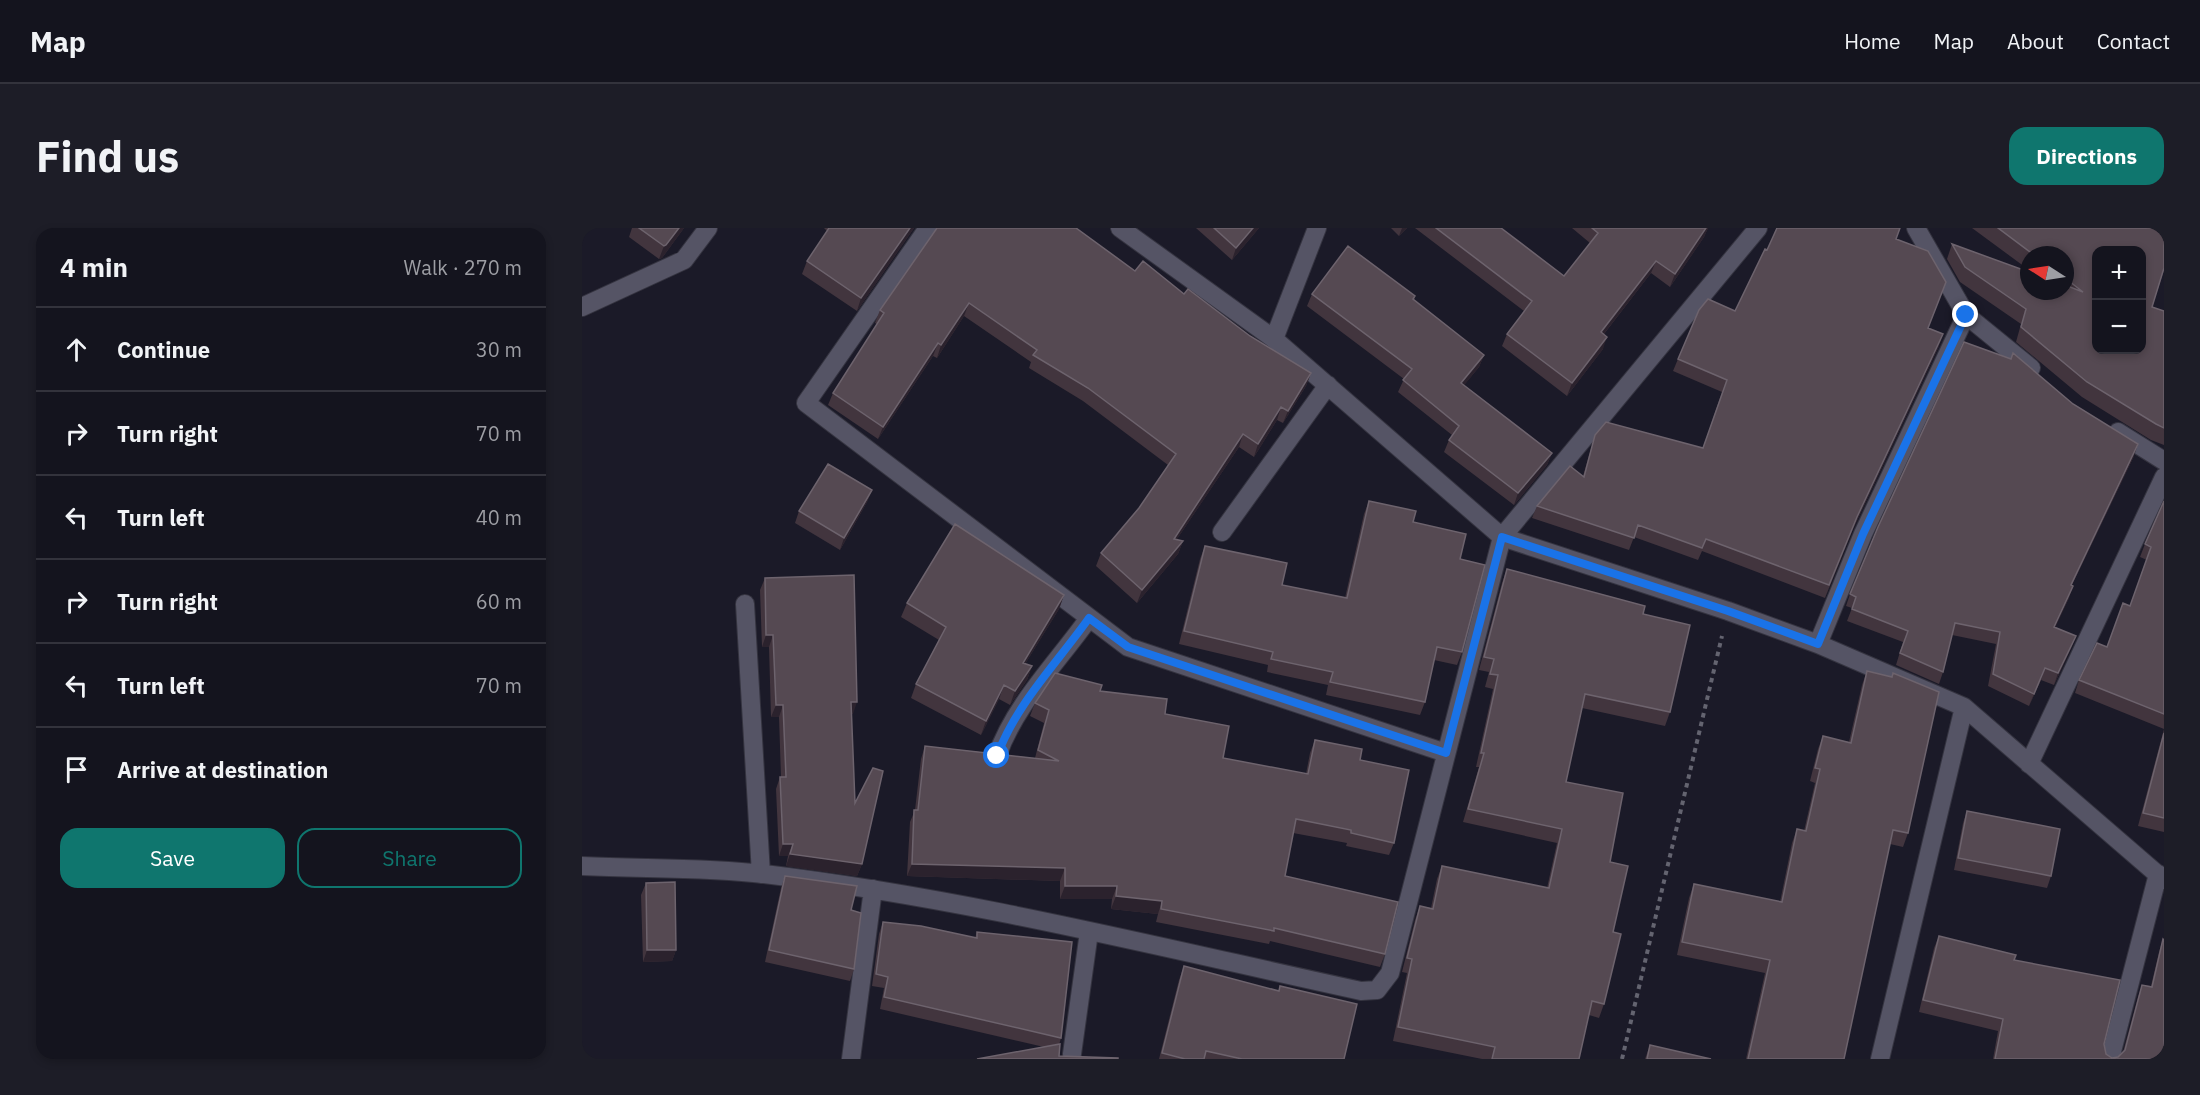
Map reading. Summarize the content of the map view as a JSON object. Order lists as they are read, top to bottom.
{
  "north": "left",
  "page": {
    "header": "Map",
    "nav": [
      "Home",
      "Map",
      "About",
      "Contact"
    ],
    "buttons": [
      "Directions",
      ["Save", "Share"]
    ],
    "title": "Find us",
    "heading": ["4 min", "Walk · 270 m"],
    "map_buttons": ["+", "−"],
    "list": [
      ["Continue", "30 m"],
      ["Turn right", "70 m"],
      ["Turn left", "40 m"],
      ["Turn right", "60 m"],
      ["Turn left", "70 m"],
      "Arrive at destination"
    ]
  }
}
